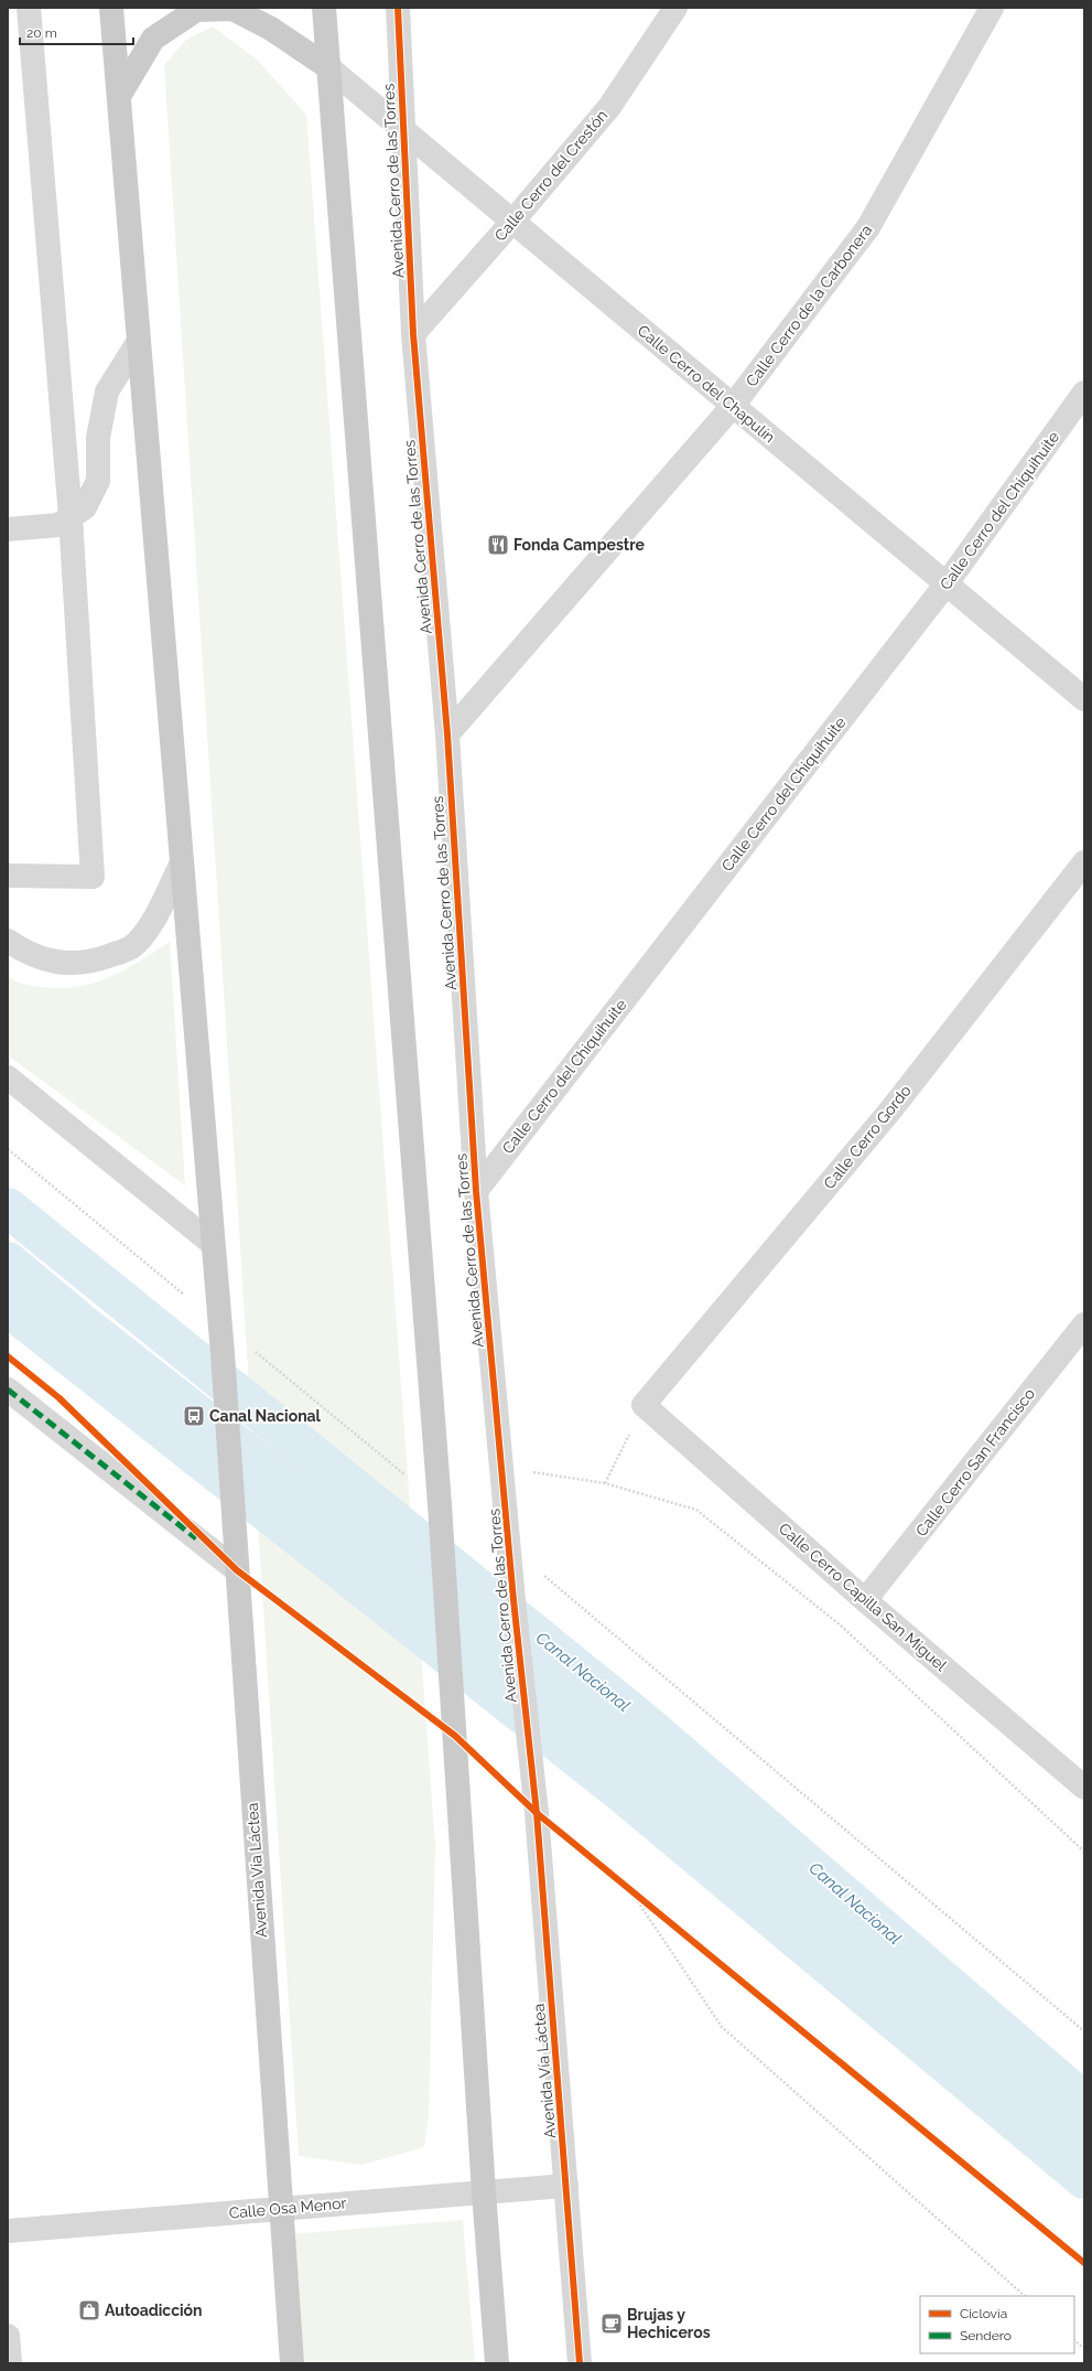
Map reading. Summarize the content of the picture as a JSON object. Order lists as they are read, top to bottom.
{
  "streets": {
    "main road": ["Avenida Vía Láctea"],
    "street": [
      "Calle Cerro del Crestón",
      "Avenida Cerro de las Torres",
      "Calle Cerro de la Carbonera",
      "Calle Cerro del Chapulín",
      "Calle Cerro del Chiquihuite",
      "Calle Cerro Gordo",
      "Calle Cerro San Francisco",
      "Calle Cerro Capilla San Miguel",
      "Calle Osa Menor"
    ]
  },
  "crossings": [
    ["Calle Cerro del Crestón", "Avenida Cerro de las Torres"],
    ["Calle Cerro del Crestón", "Calle Cerro del Chapulín"],
    ["Avenida Cerro de las Torres", "Calle Cerro de la Carbonera"],
    ["Avenida Cerro de las Torres", "Calle Cerro del Chapulín"],
    ["Avenida Cerro de las Torres", "Calle Cerro del Chiquihuite"],
    ["Avenida Cerro de las Torres", "Avenida Vía Láctea"],
    ["Calle Cerro de la Carbonera", "Calle Cerro del Chapulín"],
    ["Calle Cerro del Chapulín", "Calle Cerro del Chiquihuite"],
    ["Calle Cerro Gordo", "Calle Cerro Capilla San Miguel"],
    ["Calle Cerro San Francisco", "Calle Cerro Capilla San Miguel"],
    ["Avenida Vía Láctea", "Calle Osa Menor"]
  ],
  "water": ["Canal Nacional"],
  "places": {
    "restaurant": ["Fonda Campestre"],
    "bus stop": ["Canal Nacional"],
    "shop": ["Autoadicción"],
    "cafe": ["Brujas y Hechiceros"]
  },
  "legend": ["Ciclovía", "Sendero"],
  "scale_bar": "20 m"
}
